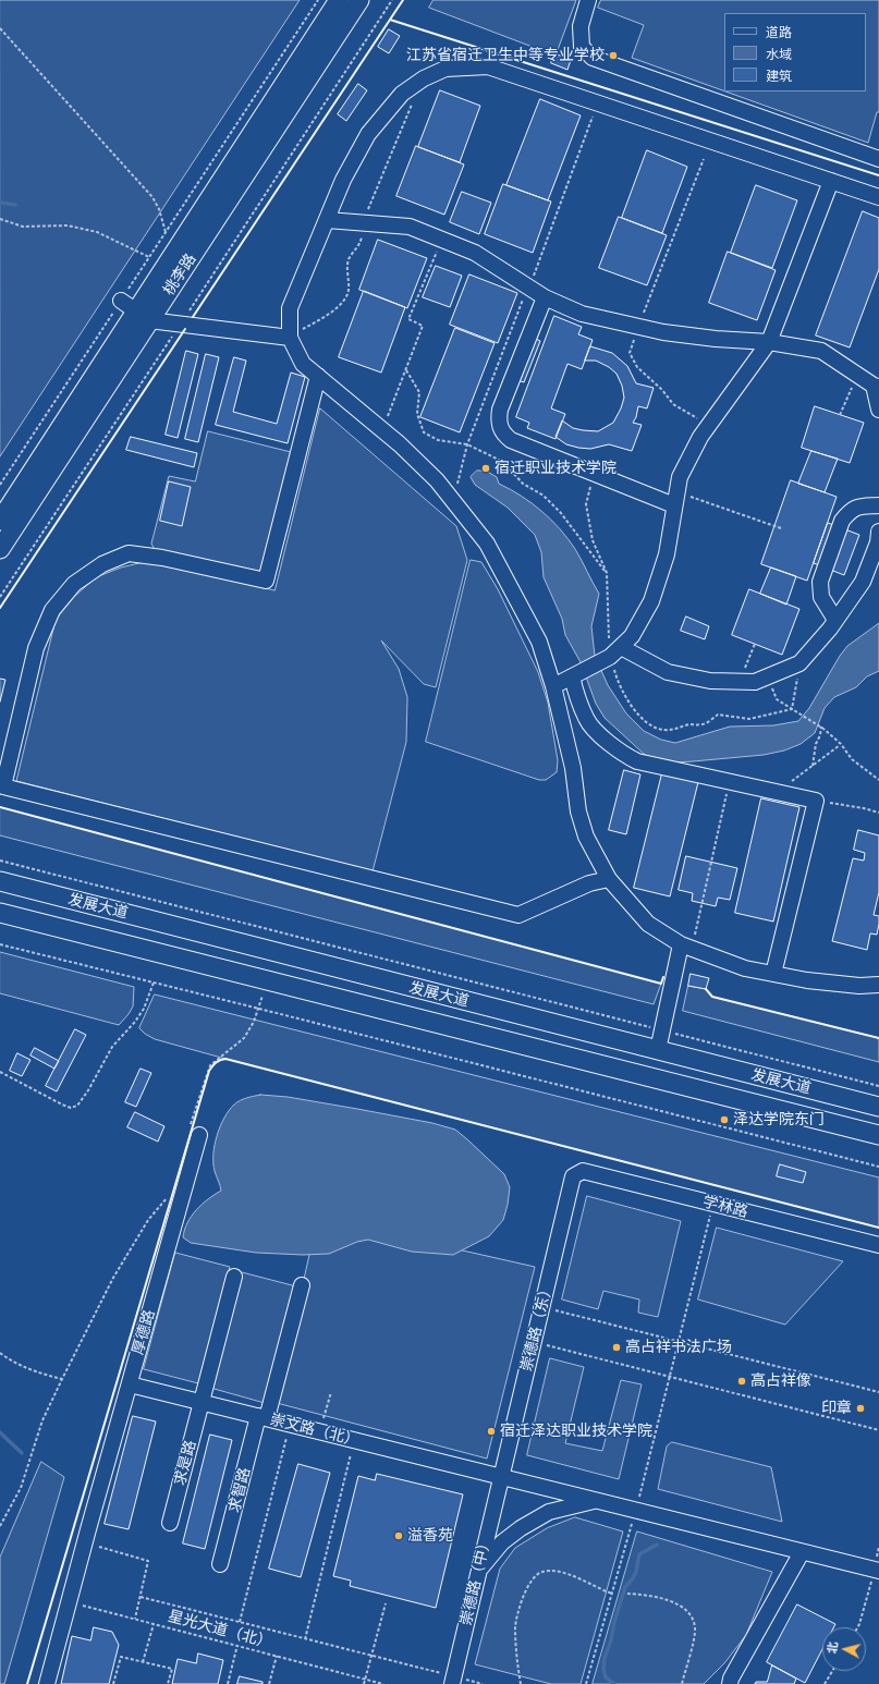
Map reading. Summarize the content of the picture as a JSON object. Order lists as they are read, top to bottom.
{
  "streets": {
    "main road": ["桃李路", "发展大道"],
    "lane": [
      "学林路",
      "崇德路（东）",
      "厚德路",
      "崇文路（北）",
      "求是路",
      "求智路",
      "崇德路（中）"
    ],
    "path": ["星光大道（北）"]
  },
  "crossings": [
    ["学林路", "崇德路（东）"],
    ["崇德路（东）", "崇文路（北）"],
    ["崇德路（东）", "崇德路（中）"],
    ["厚德路", "崇文路（北）"],
    ["厚德路", "星光大道（北）"],
    ["崇文路（北）", "求是路"],
    ["崇文路（北）", "求智路"],
    ["崇文路（北）", "崇德路（中）"],
    ["崇德路（中）", "星光大道（北）"]
  ],
  "places": [
    "江苏省宿迁卫生中等专业学校",
    "宿迁职业技术学院",
    "泽达学院东门",
    "高占祥书法广场",
    "高占祥像",
    "印章",
    "宿迁泽达职业技术学院",
    "溢香苑"
  ],
  "legend": ["道路", "水域", "建筑"],
  "north": "left"
}
